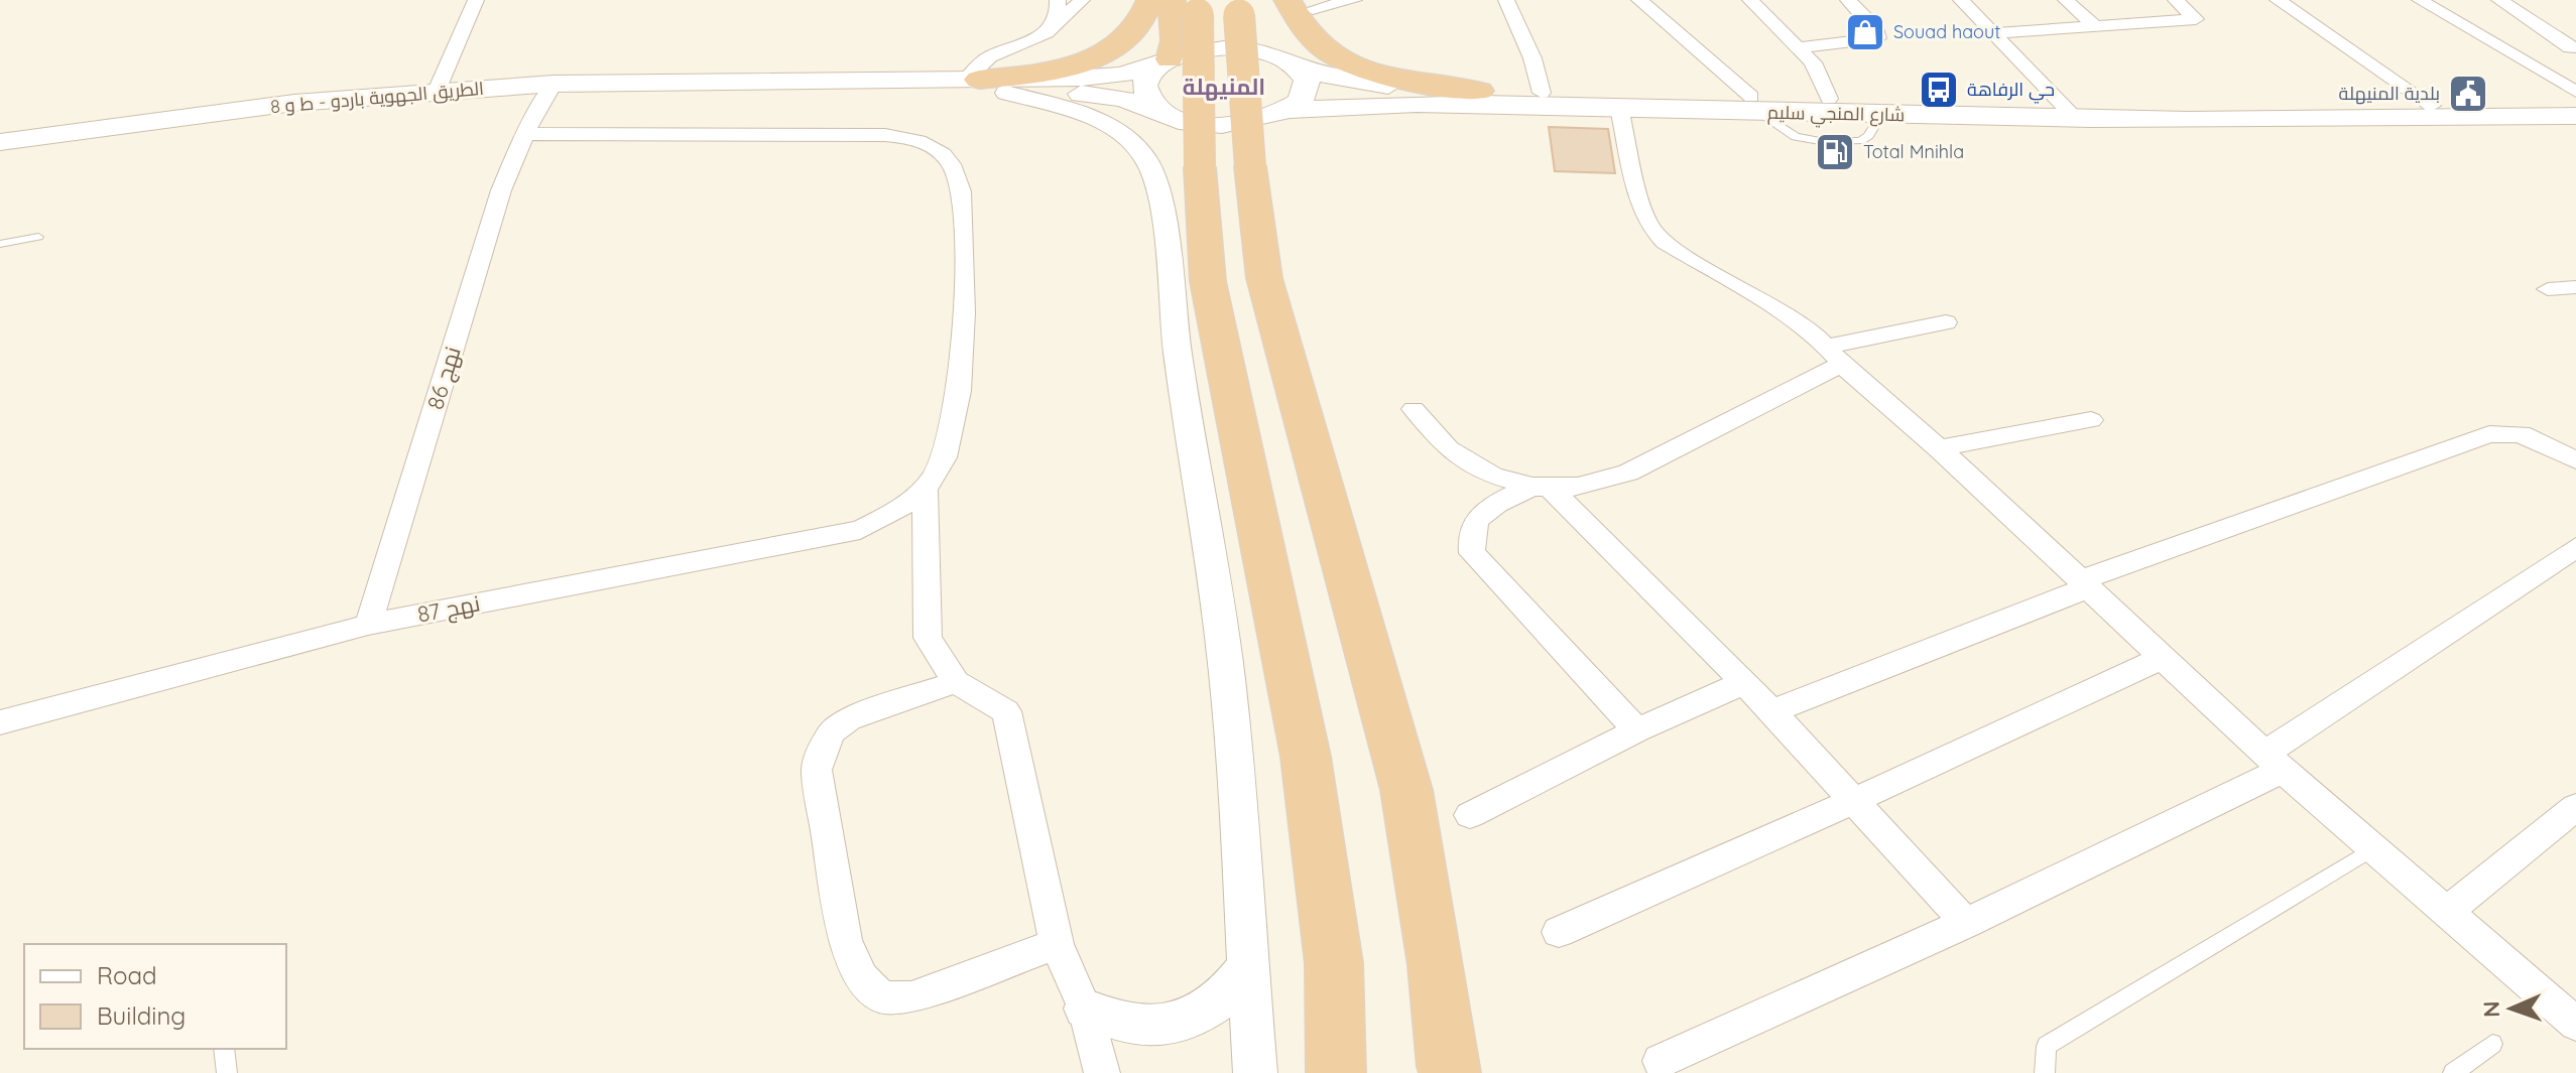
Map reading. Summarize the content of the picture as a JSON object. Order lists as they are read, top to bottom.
{
  "streets": {
    "main road": ["الطريق الجهوية باردو - ط و 8", "شارع المنجي سليم"],
    "street": ["نهج 86", "نهج 87"]
  },
  "crossings": [
    ["الطريق الجهوية باردو - ط و 8", "شارع المنجي سليم"],
    ["الطريق الجهوية باردو - ط و 8", "نهج 86"],
    ["نهج 86", "نهج 87"]
  ],
  "districts": ["المنيهلة"],
  "places": {
    "shop": ["Souad haout"],
    "bus stop": ["حي الرفاهة"],
    "public building": ["بلدية المنيهلة"],
    "fuel station": ["Total Mnihla"]
  },
  "legend": ["Road", "Building"],
  "north": "left"
}
